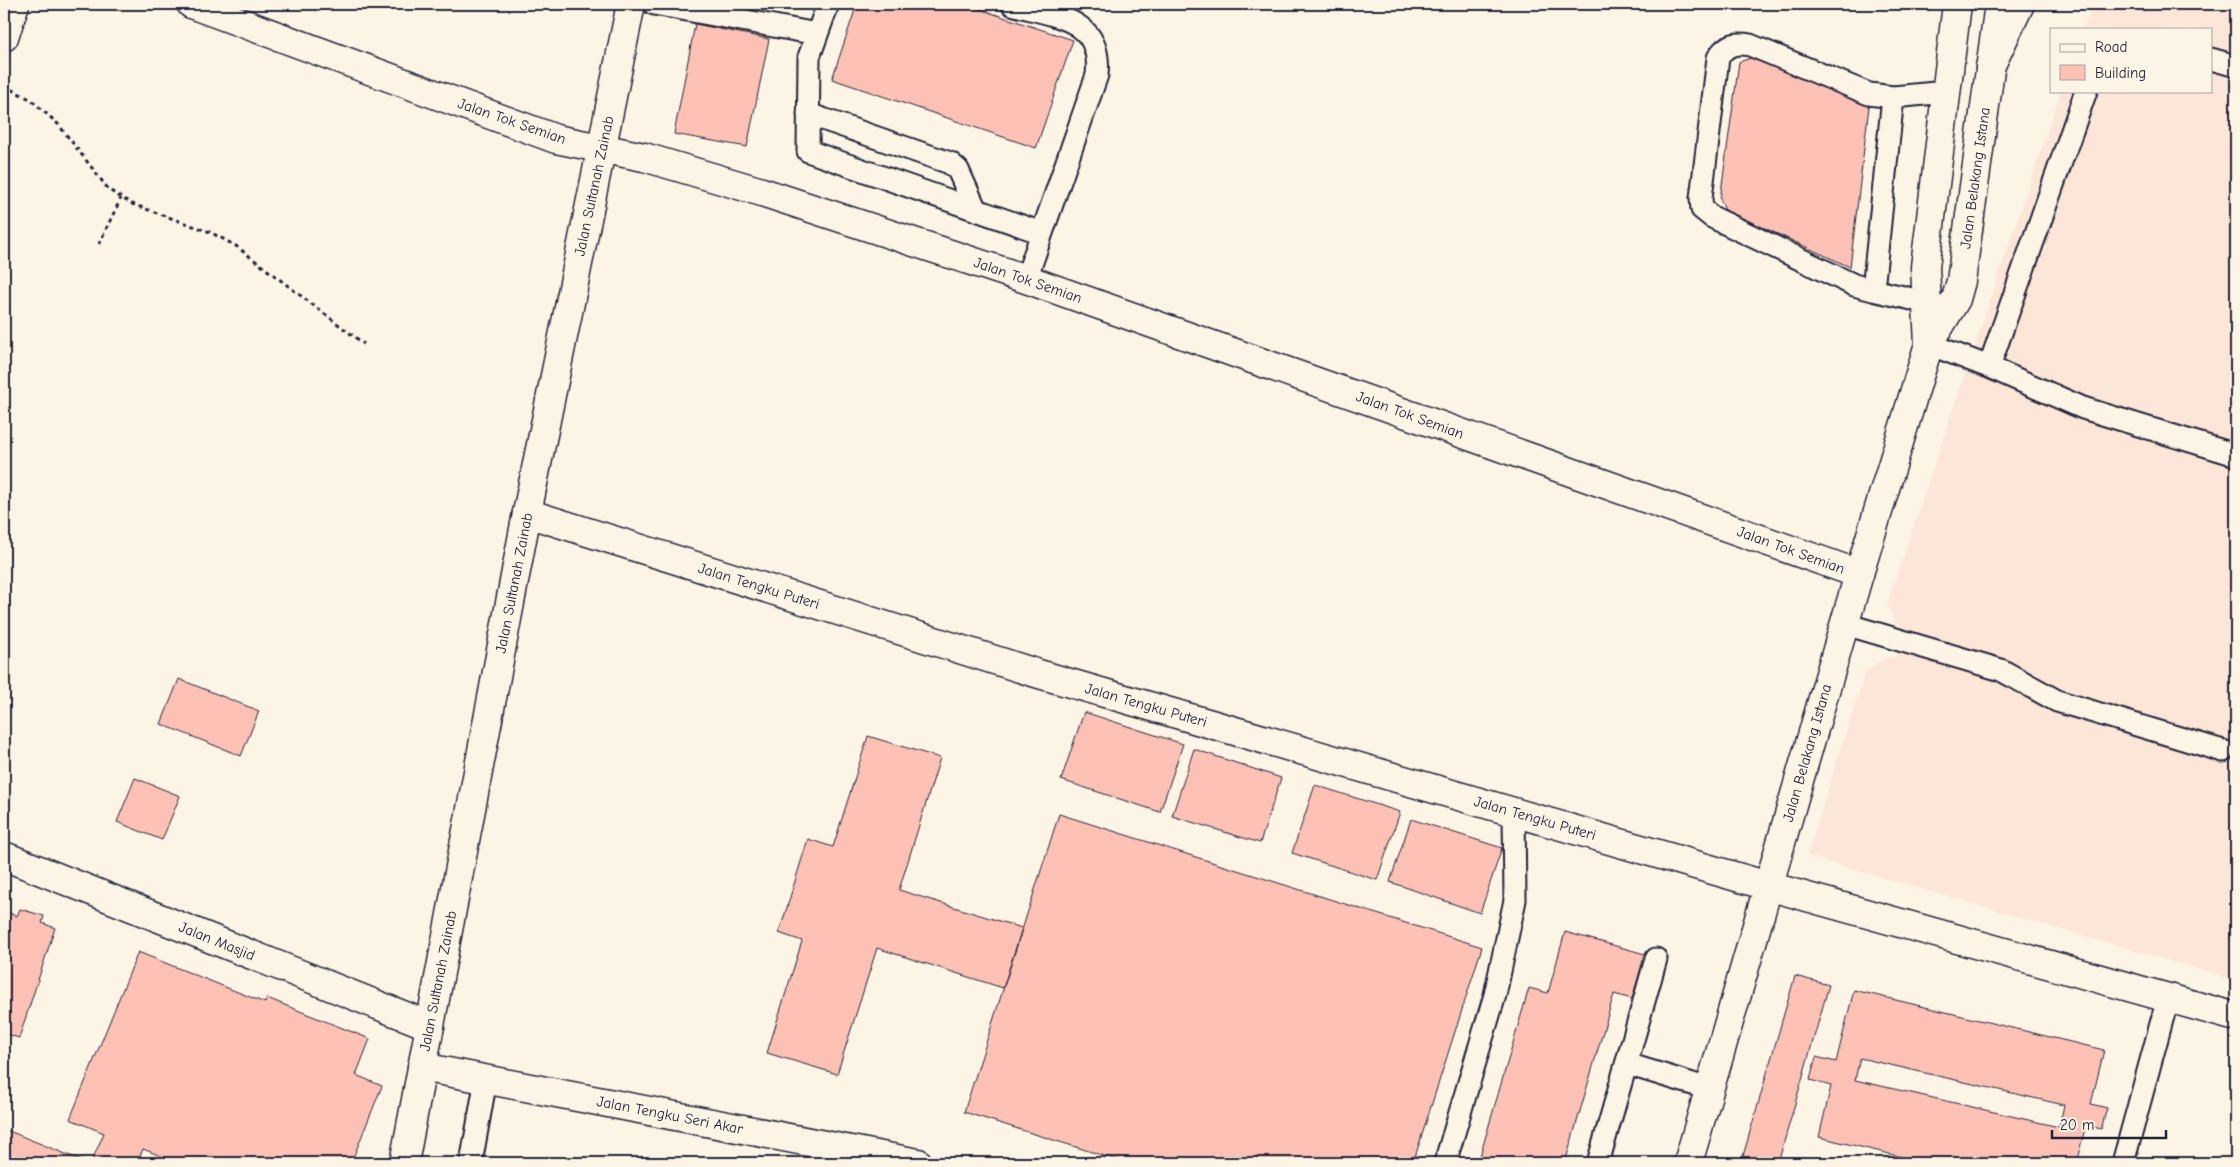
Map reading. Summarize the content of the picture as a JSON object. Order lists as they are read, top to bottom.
{
  "streets": {
    "street": [
      "Jalan Tok Semian",
      "Jalan Belakang Istana",
      "Jalan Sultanah Zainab",
      "Jalan Tengku Puteri",
      "Jalan Masjid",
      "Jalan Tengku Seri Akar"
    ]
  },
  "crossings": [
    ["Jalan Tok Semian", "Jalan Belakang Istana"],
    ["Jalan Tok Semian", "Jalan Sultanah Zainab"],
    ["Jalan Belakang Istana", "Jalan Tengku Puteri"],
    ["Jalan Sultanah Zainab", "Jalan Tengku Puteri"],
    ["Jalan Sultanah Zainab", "Jalan Masjid"],
    ["Jalan Sultanah Zainab", "Jalan Tengku Seri Akar"]
  ],
  "legend": ["Road", "Building"],
  "scale_bar": "20 m"
}
